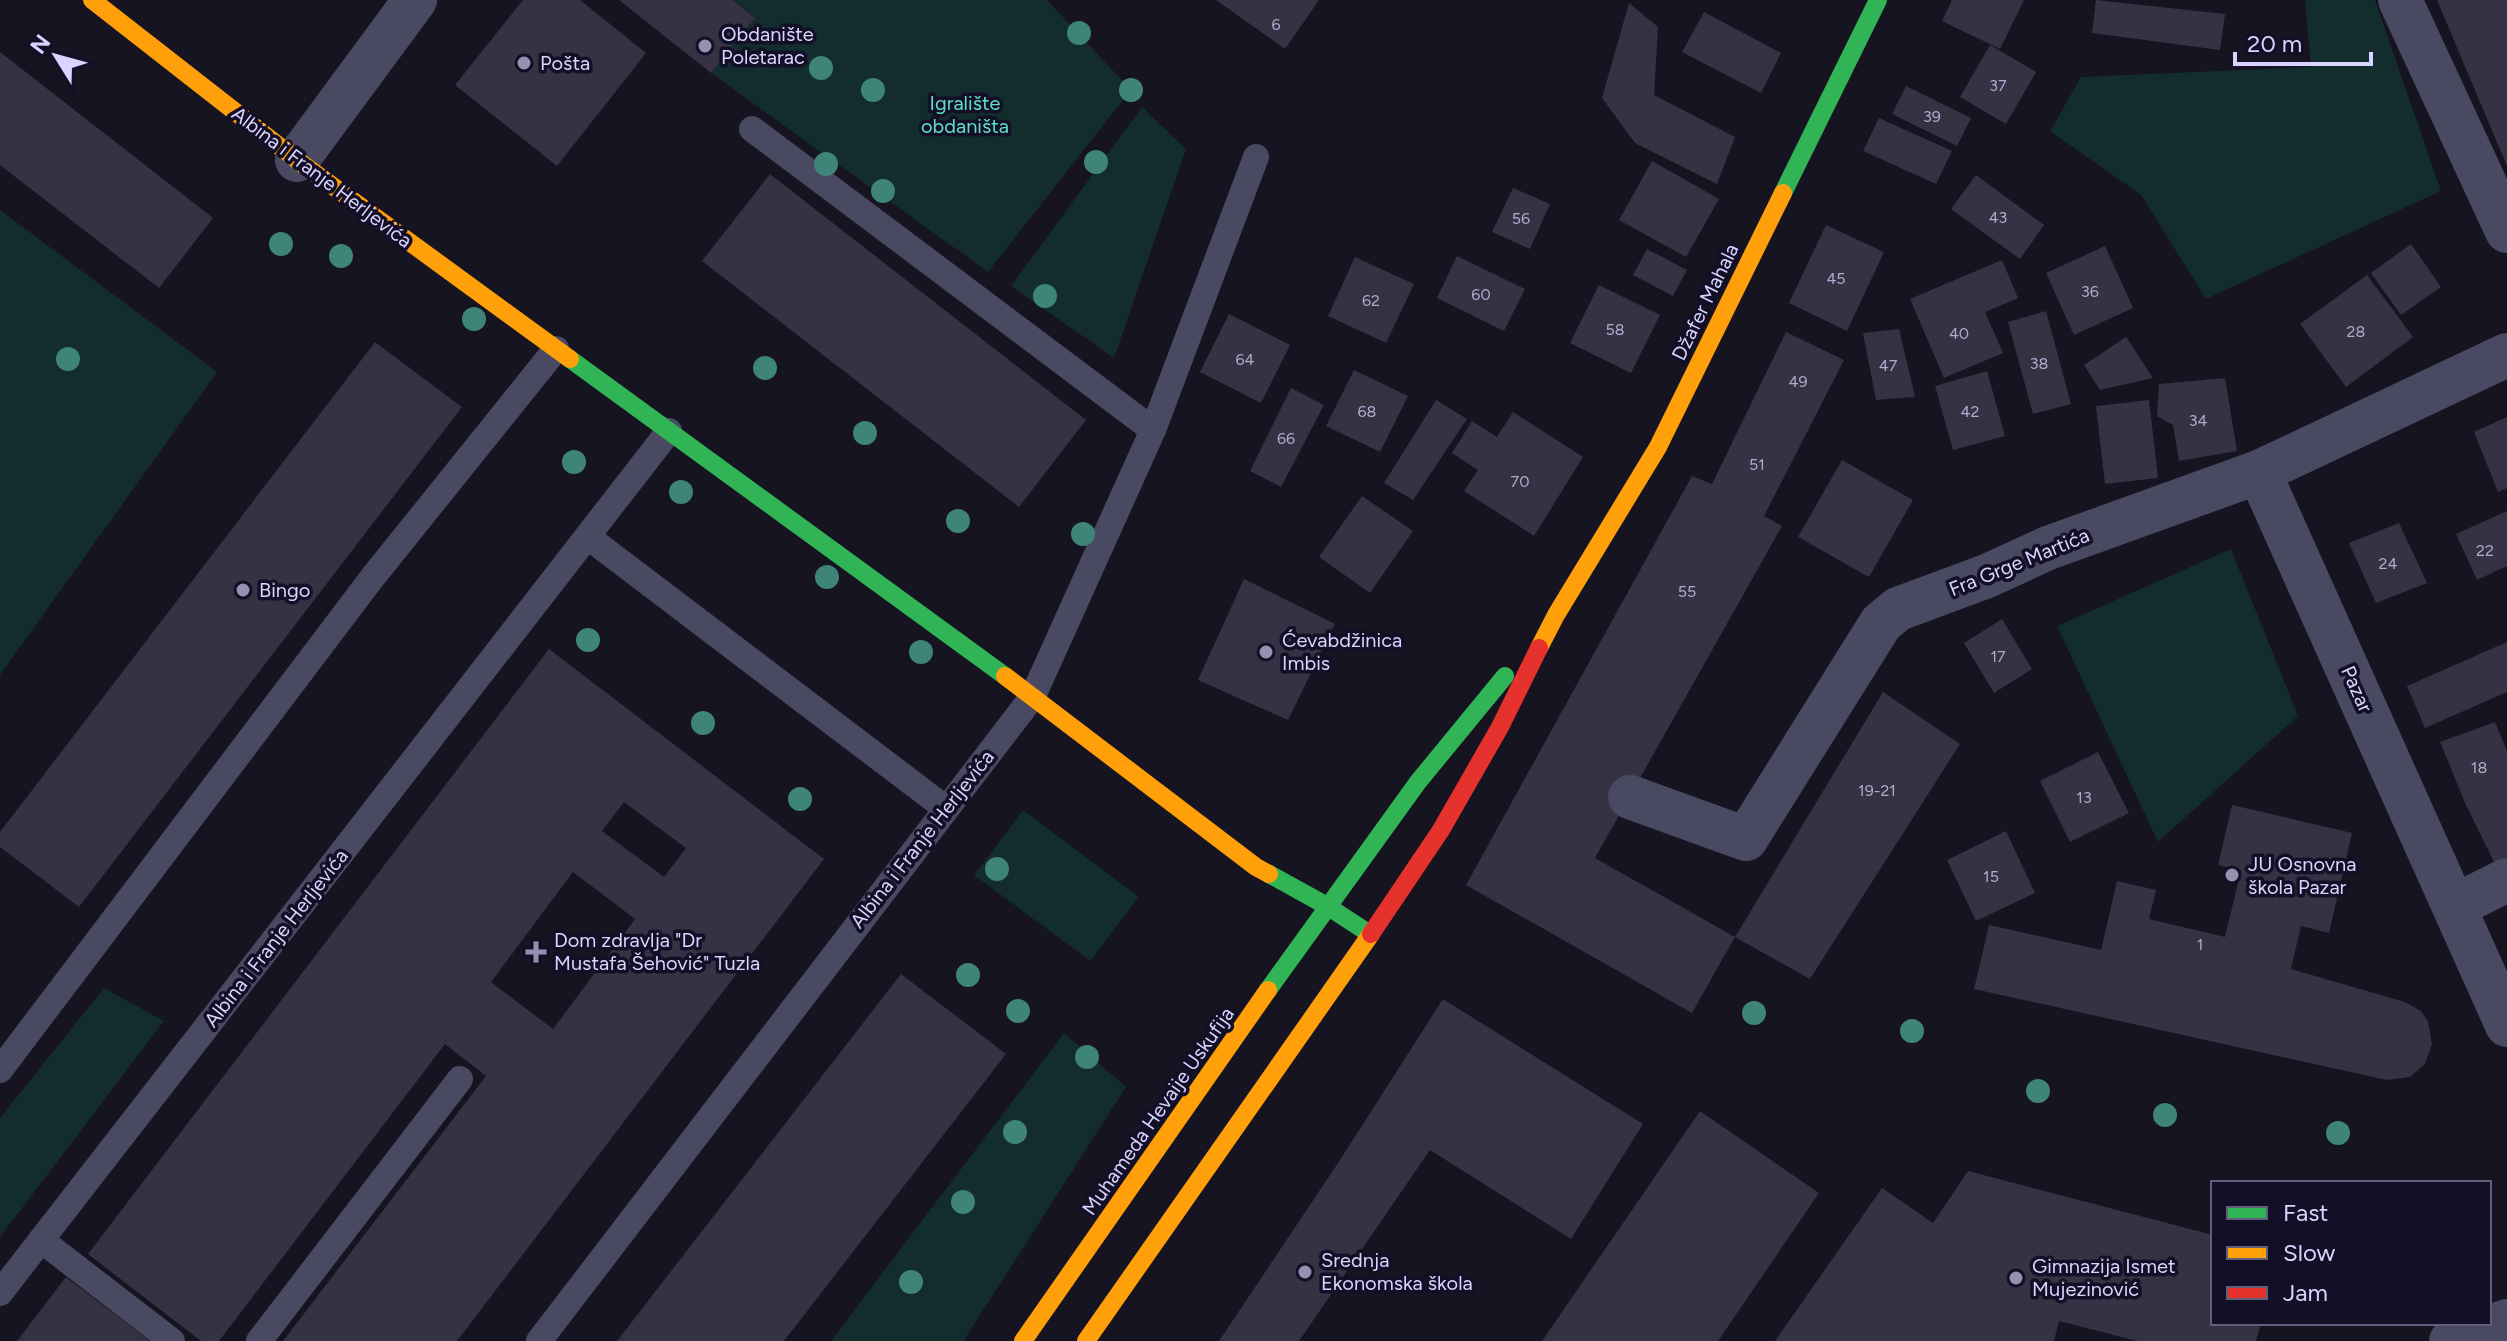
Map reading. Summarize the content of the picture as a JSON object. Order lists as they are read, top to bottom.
{
  "streets": {
    "main road": ["Albina i Franje Herljevića", "Džafer Mahala", "Muhameda Hevaije Uskufija"],
    "street": ["Fra Grge Martića", "Pazar"]
  },
  "crossings": [
    ["Džafer Mahala", "Muhameda Hevaije Uskufija"],
    ["Fra Grge Martića", "Pazar"]
  ],
  "parks": ["Igralište obdaništa"],
  "places": {
    "other": [
      "Obdanište Poletarac",
      "Pošta",
      "Bingo",
      "Ćevabdžinica Imbis",
      "JU Osnovna škola Pazar",
      "Srednja Ekonomska škola",
      "Gimnazija Ismet Mujezinović"
    ],
    "health": ["Dom zdravlja \"Dr Mustafa Šehović\" Tuzla"]
  },
  "house_numbers": [
    "6",
    "37",
    "39",
    "43",
    "56",
    "45",
    "36",
    "60",
    "62",
    "58",
    "28",
    "40",
    "64",
    "38",
    "47",
    "49",
    "68",
    "42",
    "34",
    "66",
    "51",
    "70",
    "22",
    "24",
    "55",
    "17",
    "18",
    "19-21",
    "13",
    "15",
    "1"
  ],
  "legend": ["Fast", "Slow", "Jam"],
  "scale_bar": "20 m",
  "north": "top left"
}
